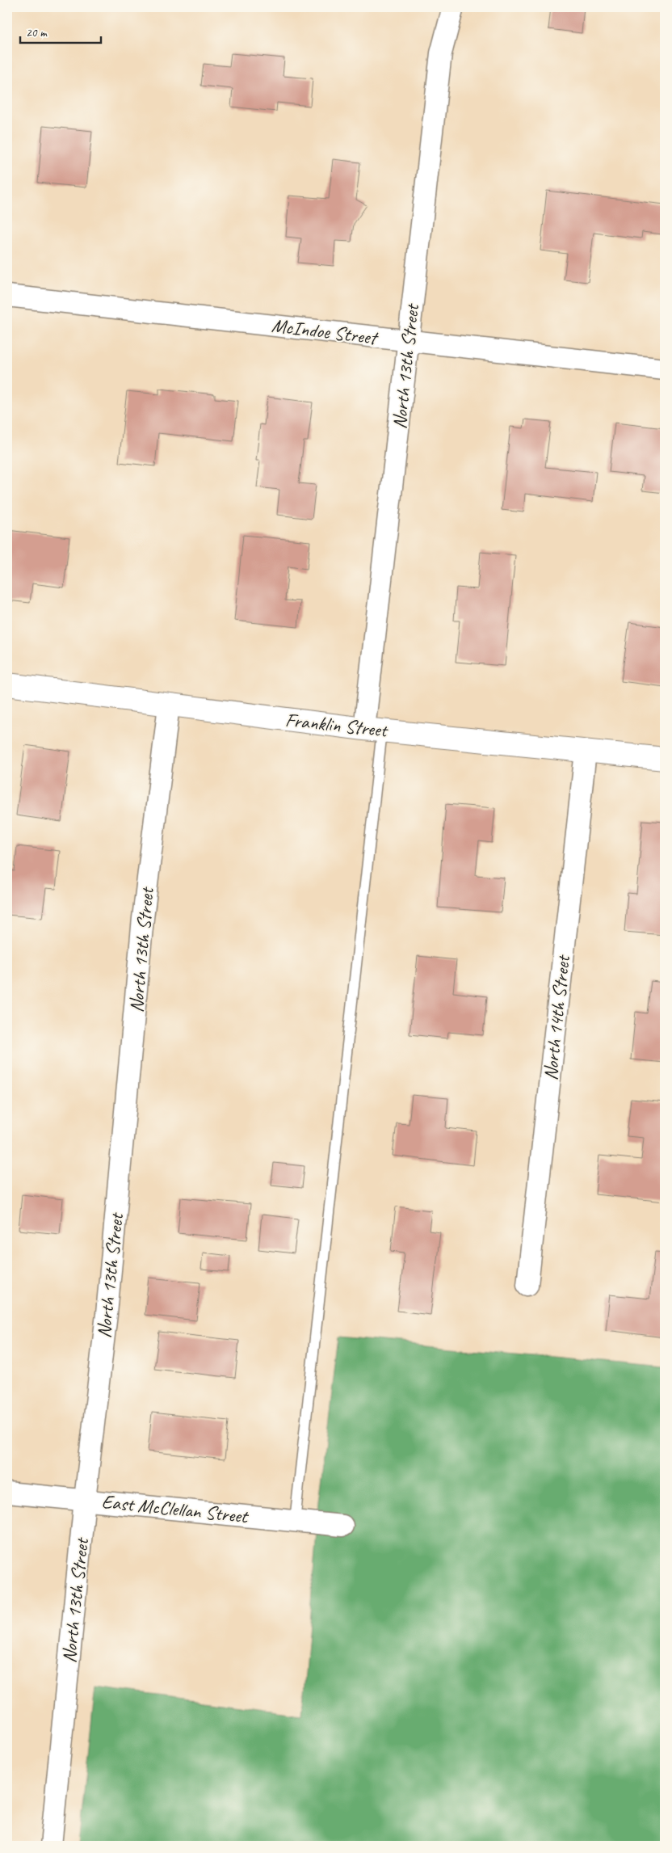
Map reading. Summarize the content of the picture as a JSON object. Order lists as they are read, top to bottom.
{
  "streets": {
    "street": [
      "McIndoe Street",
      "North 13th Street",
      "Franklin Street",
      "North 14th Street",
      "East McClellan Street"
    ]
  },
  "crossings": [
    ["McIndoe Street", "North 13th Street"],
    ["North 13th Street", "Franklin Street"],
    ["North 13th Street", "East McClellan Street"],
    ["Franklin Street", "North 14th Street"]
  ],
  "scale_bar": "20 m"
}
